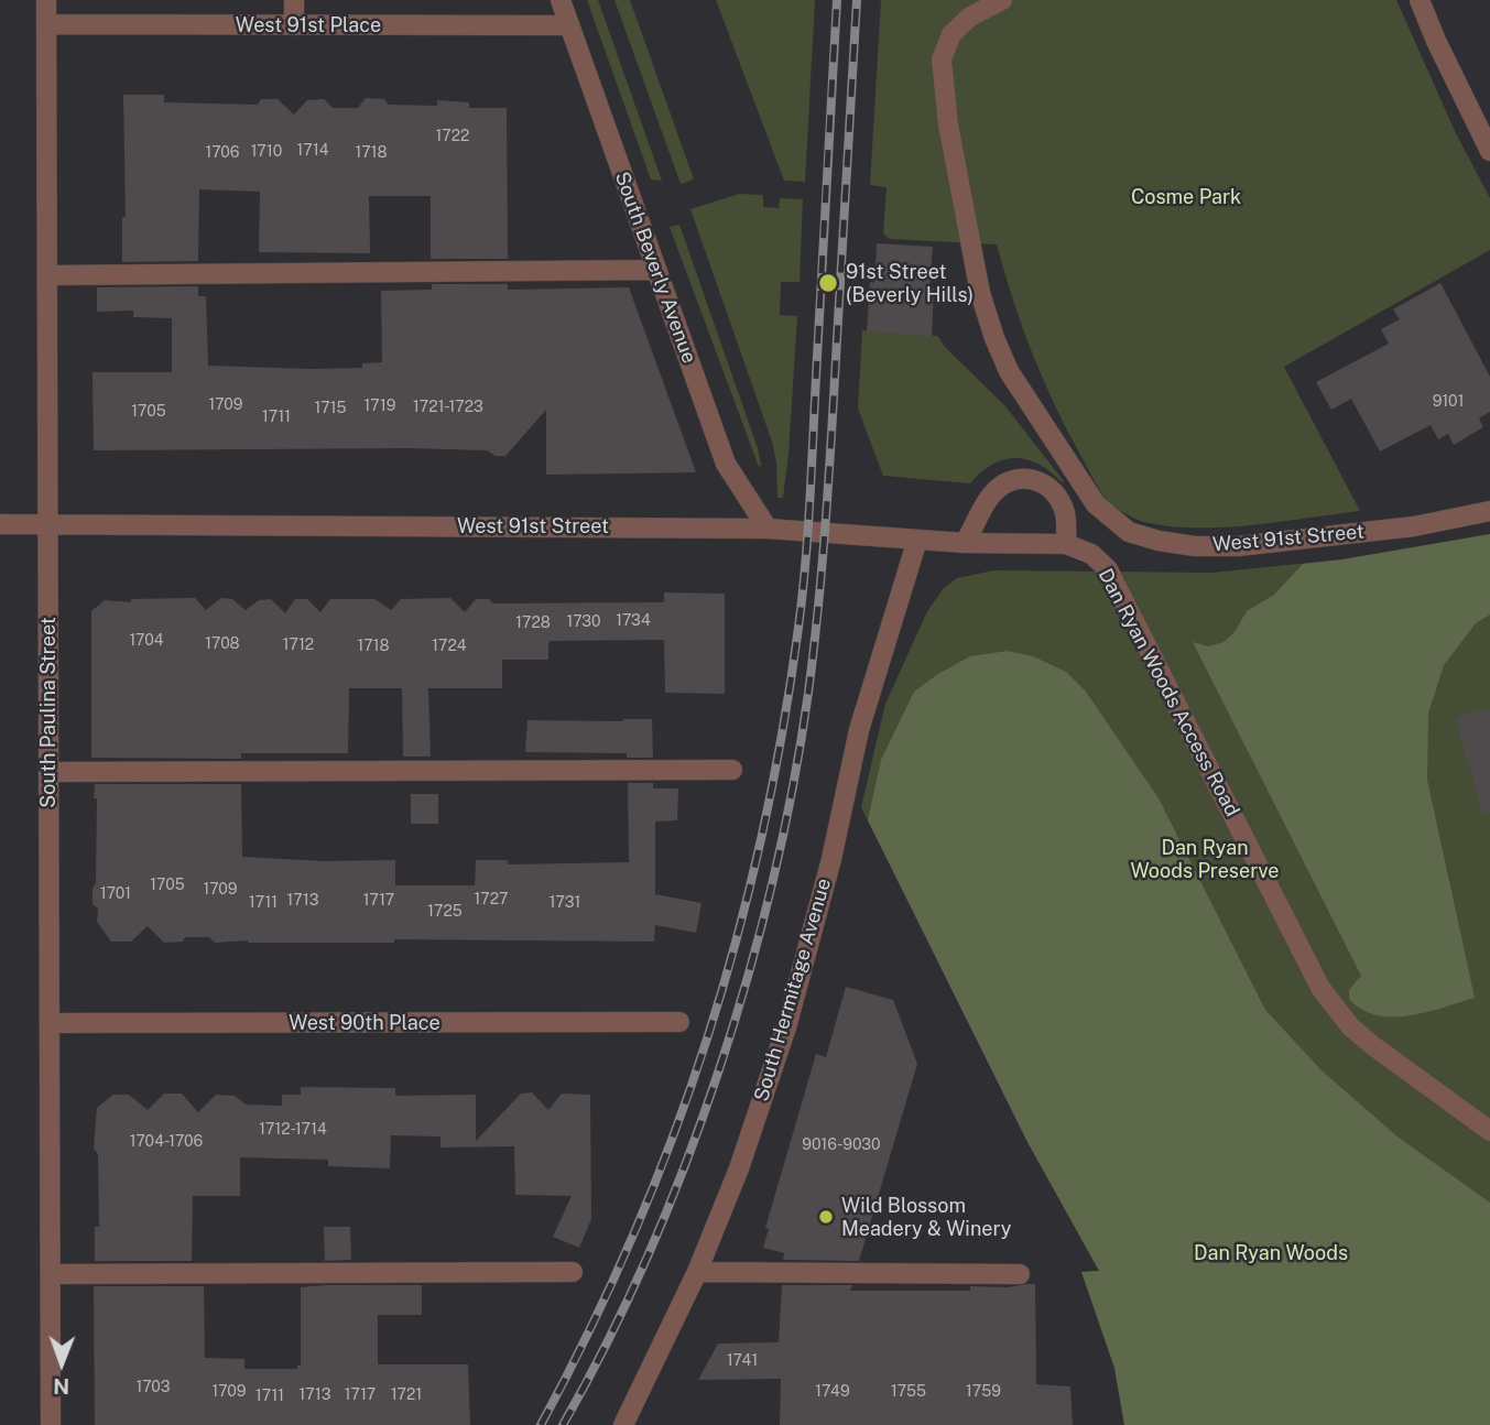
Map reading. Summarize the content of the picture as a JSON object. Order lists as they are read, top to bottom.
{
  "streets": {
    "street": [
      "West 91st Place",
      "South Beverly Avenue",
      "West 91st Street",
      "Dan Ryan Woods Access Road",
      "South Paulina Street",
      "South Hermitage Avenue",
      "West 90th Place"
    ]
  },
  "crossings": [
    ["West 91st Place", "South Beverly Avenue"],
    ["West 91st Place", "South Paulina Street"],
    ["South Beverly Avenue", "West 91st Street"],
    ["West 91st Street", "Dan Ryan Woods Access Road"],
    ["West 91st Street", "South Paulina Street"],
    ["West 91st Street", "South Hermitage Avenue"],
    ["South Paulina Street", "West 90th Place"]
  ],
  "parks": ["Cosme Park", "Dan Ryan Woods Preserve", "Dan Ryan Woods"],
  "places": ["91st Street (Beverly Hills)", "Wild Blossom Meadery & Winery"],
  "house_numbers": [
    "1722",
    "1714",
    "1710",
    "1706",
    "1718",
    "9101",
    "1709",
    "1719",
    "1721-1723",
    "1715",
    "1705",
    "1711",
    "1734",
    "1730",
    "1728",
    "1704",
    "1708",
    "1712",
    "1718",
    "1724",
    "1705",
    "1709",
    "1701",
    "1727",
    "1713",
    "1717",
    "1711",
    "1731",
    "1725",
    "1712-1714",
    "1704-1706",
    "9016-9030",
    "1741",
    "1703",
    "1709",
    "1749",
    "1755",
    "1759",
    "1713",
    "1717",
    "1721",
    "1711"
  ],
  "north": "bottom"
}
